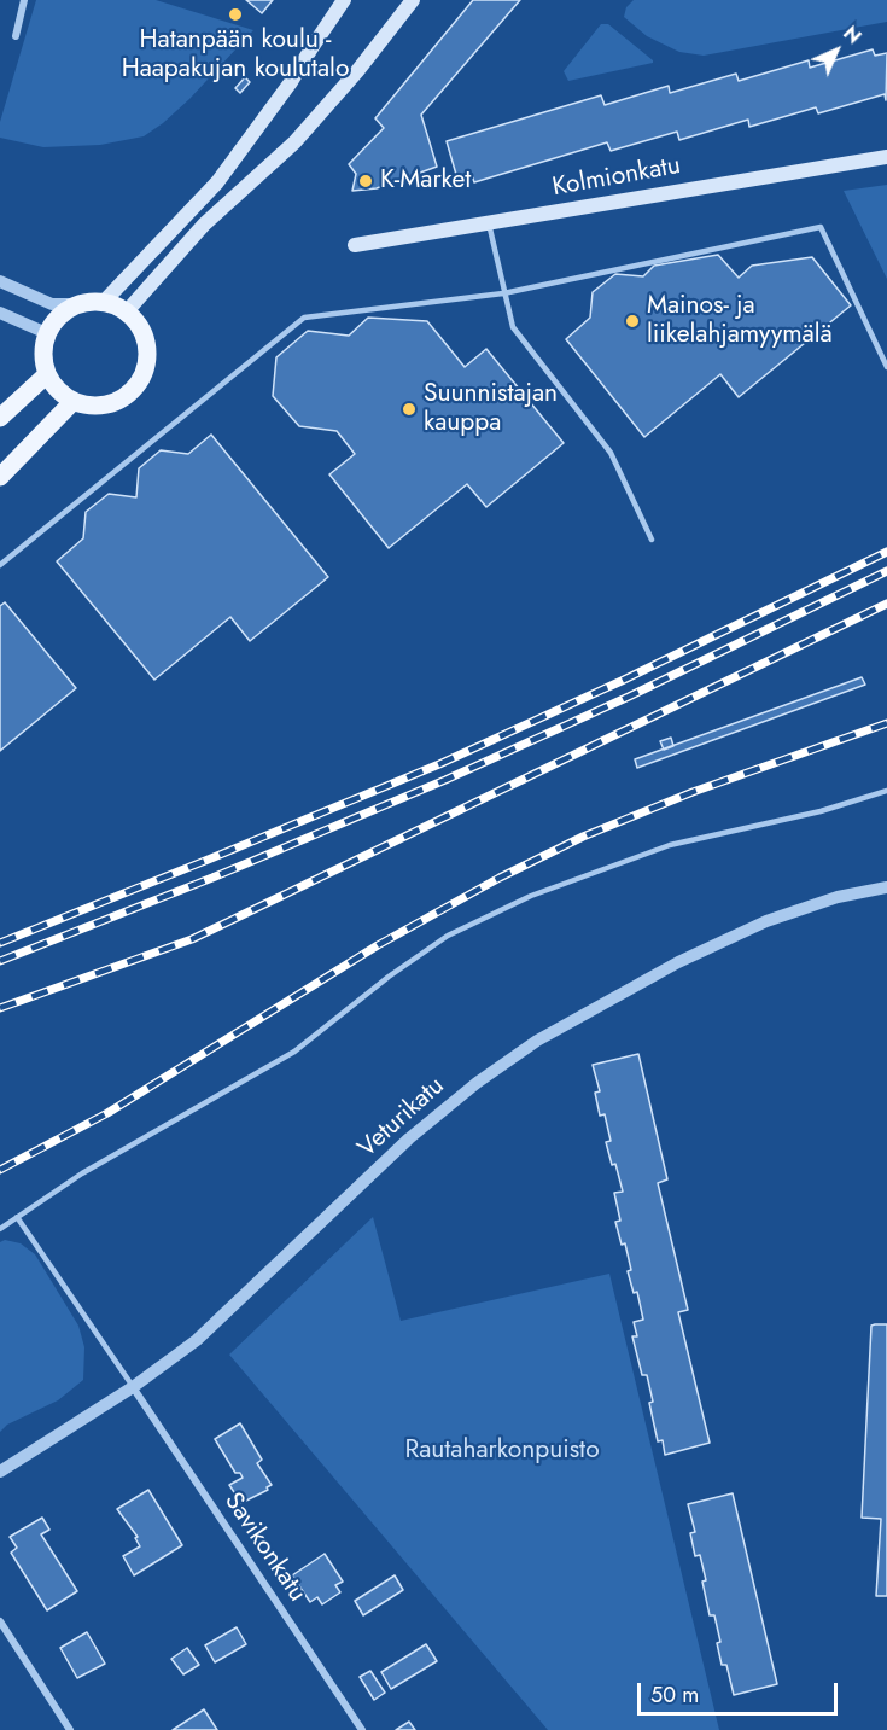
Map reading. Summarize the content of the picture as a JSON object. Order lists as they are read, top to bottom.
{
  "streets": {
    "main road": ["Kolmionkatu"],
    "street": ["Veturikatu", "Savikonkatu"]
  },
  "crossings": [
    ["Veturikatu", "Savikonkatu"]
  ],
  "parks": ["Rautaharkonpuisto"],
  "places": [
    "Hatanpään koulu - Haapakujan koulutalo",
    "K-Market",
    "Mainos- ja liikelahjamyymälä",
    "Suunnistajan kauppa"
  ],
  "scale_bar": "50 m",
  "north": "top right"
}
